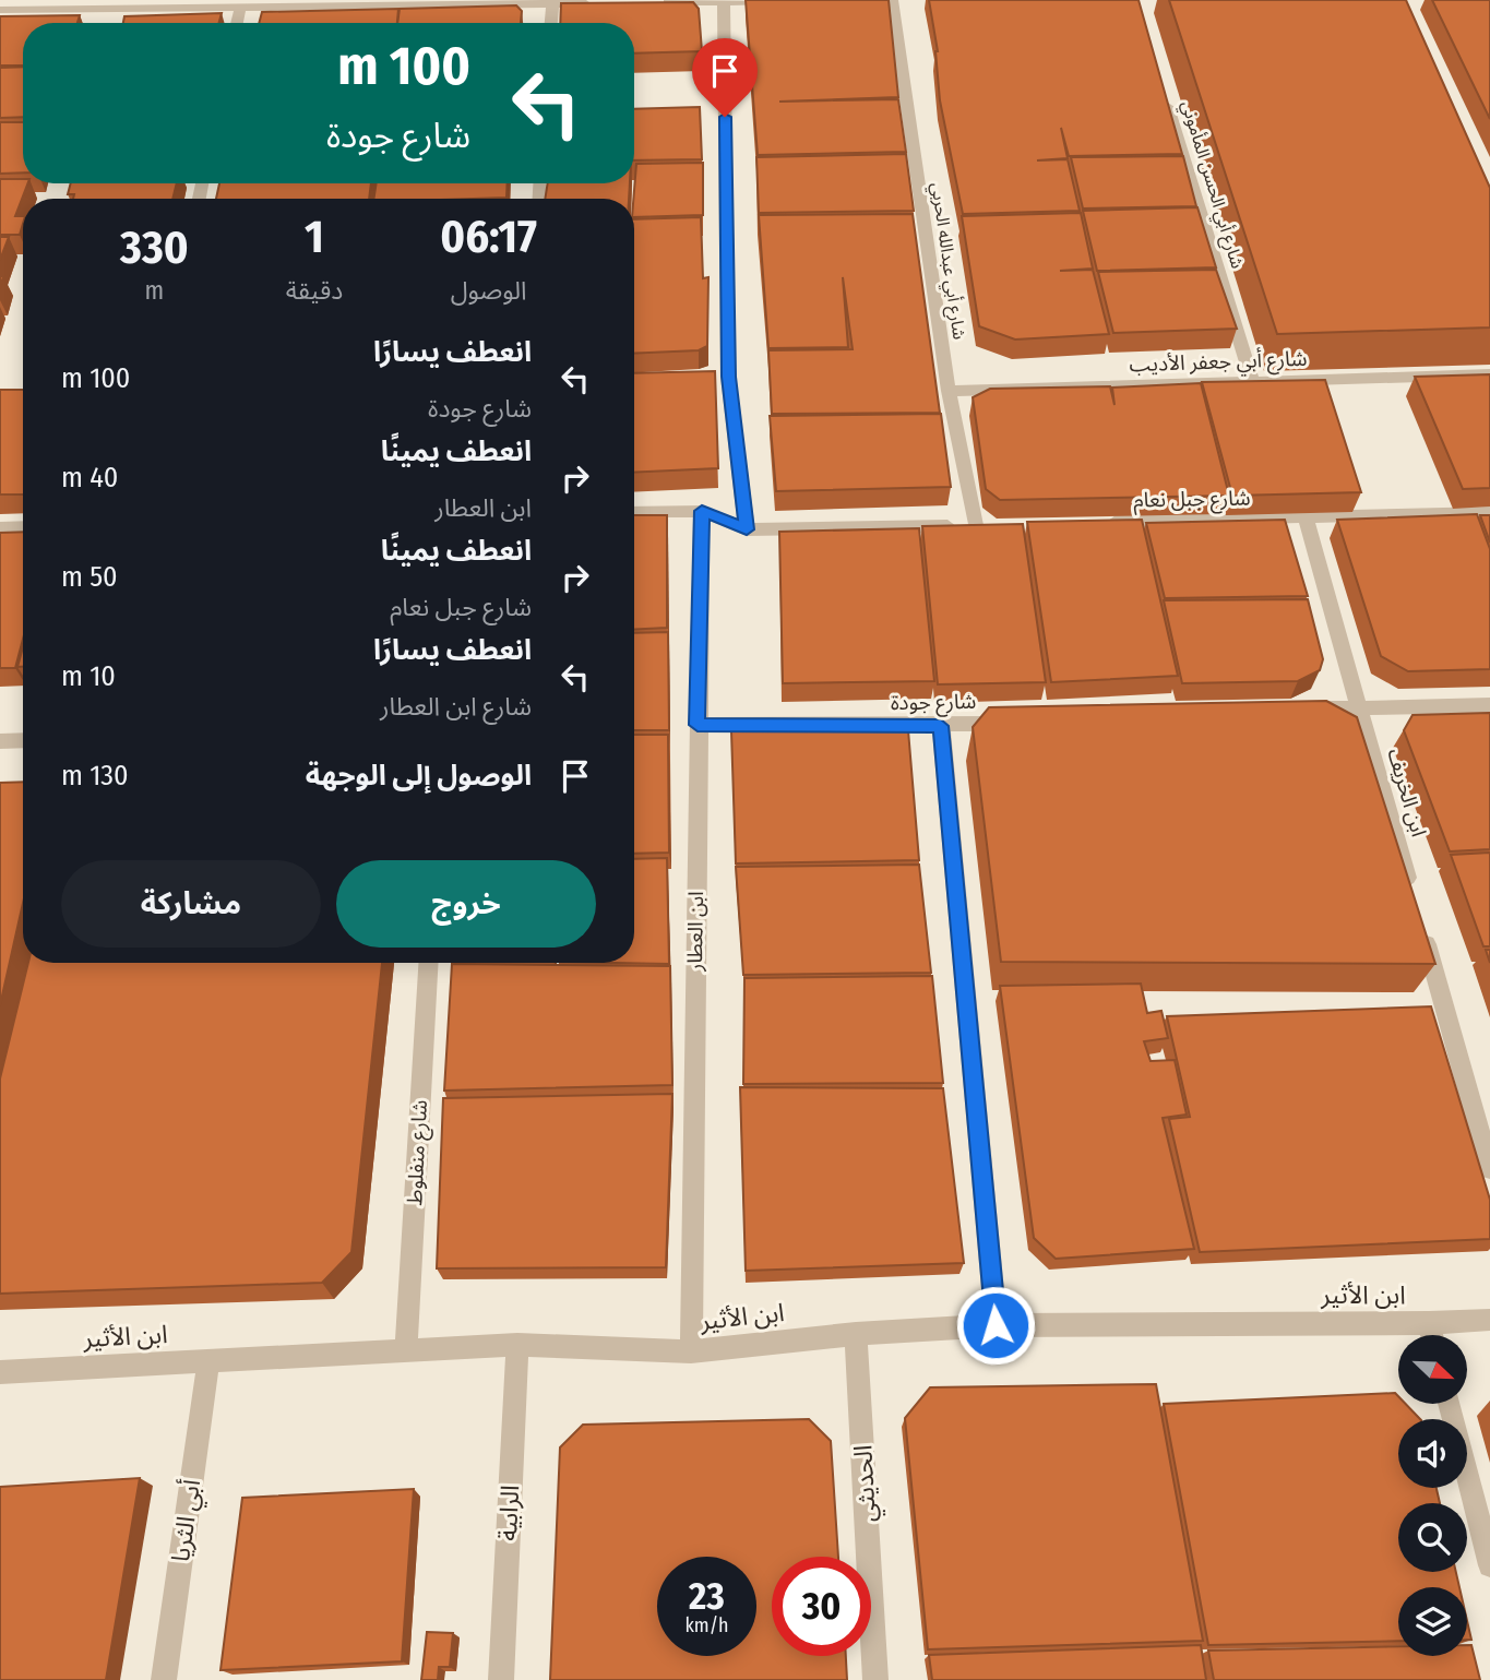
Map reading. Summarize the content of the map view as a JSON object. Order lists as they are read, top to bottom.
{
  "streets": {
    "street": [
      "شارع أبي الحسن المأموني",
      "شارع أبي عبدالله الحربي",
      "شارع أبي جعفر الأديب",
      "شارع جبل نعام",
      "شارع جودة",
      "ابن الخريف",
      "ابن العطار",
      "شارع منفلوط",
      "ابن الأثير",
      "الحديثي",
      "الرابية",
      "أبي الثريا"
    ]
  },
  "crossings": [
    ["شارع أبي الحسن المأموني", "شارع أبي جعفر الأديب"],
    ["شارع أبي عبدالله الحربي", "شارع أبي جعفر الأديب"],
    ["شارع جبل نعام", "ابن الخريف"],
    ["شارع جودة", "ابن العطار"],
    ["ابن العطار", "ابن الأثير"],
    ["شارع منفلوط", "ابن الأثير"],
    ["ابن الأثير", "الحديثي"],
    ["ابن الأثير", "الرابية"],
    ["ابن الأثير", "أبي الثريا"]
  ],
  "north": "bottom right",
  "page": {
    "turn": ["100 m", "شارع جودة"],
    "eta": [
      "06:17",
      "الوصول",
      "1",
      "دقيقة",
      "330",
      "m"
    ],
    "list": [
      {
        "name": "انعطف يسارًا",
        "note": "شارع جودة",
        "value": "100 m"
      },
      {
        "name": "انعطف يمينًا",
        "note": "ابن العطار",
        "value": "40 m"
      },
      {
        "name": "انعطف يمينًا",
        "note": "شارع جبل نعام",
        "value": "50 m"
      },
      {
        "name": "انعطف يسارًا",
        "note": "شارع ابن العطار",
        "value": "10 m"
      },
      {
        "name": "الوصول إلى الوجهة",
        "value": "130 m"
      }
    ],
    "buttons": ["خروج", "مشاركة"],
    "speed": "23 km/h",
    "limit": "30"
  }
}
